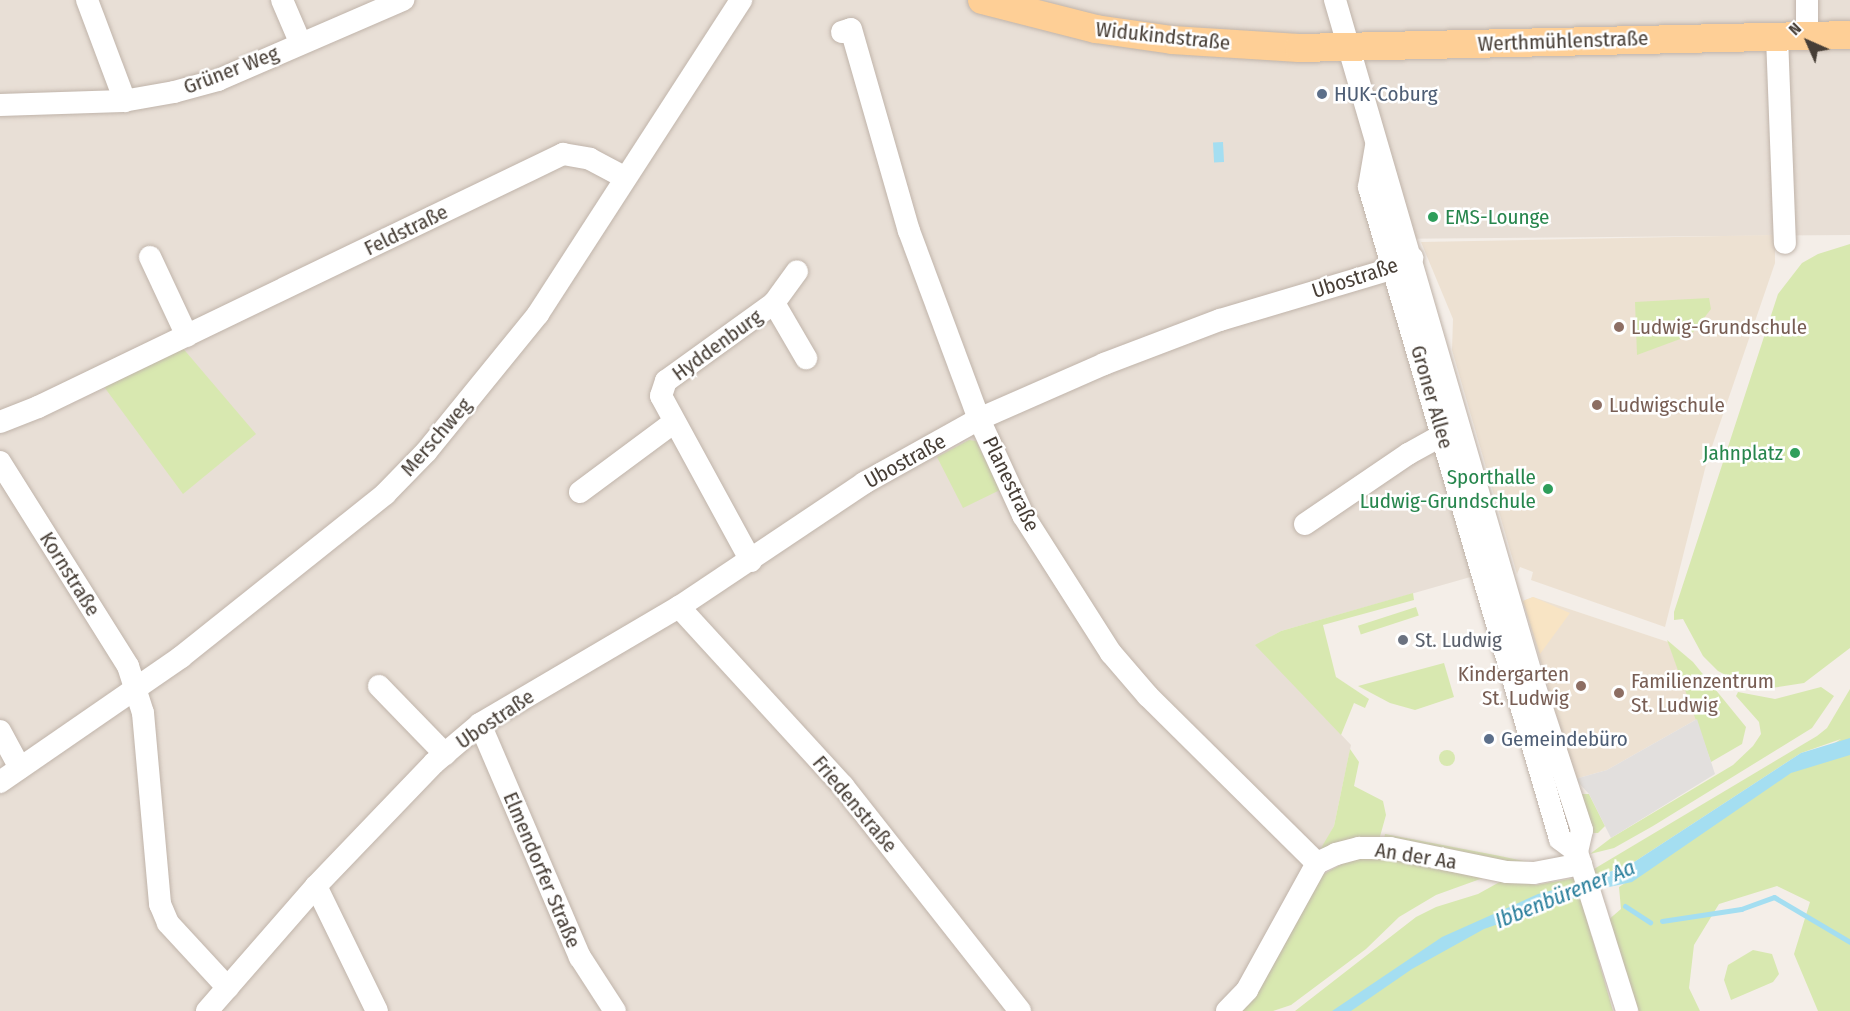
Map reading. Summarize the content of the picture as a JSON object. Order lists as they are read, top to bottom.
{
  "streets": {
    "main road": ["Widukindstraße", "Werthmühlenstraße"],
    "street": [
      "Grüner Weg",
      "Feldstraße",
      "Ubostraße",
      "Hyddenburg",
      "Groner Allee",
      "Merschweg",
      "Planestraße",
      "Kornstraße",
      "Friedenstraße",
      "An der Aa",
      "Elmendorfer Straße"
    ]
  },
  "crossings": [
    ["Widukindstraße", "Werthmühlenstraße"],
    ["Widukindstraße", "Groner Allee"],
    ["Werthmühlenstraße", "Groner Allee"],
    ["Feldstraße", "Merschweg"],
    ["Ubostraße", "Hyddenburg"],
    ["Ubostraße", "Groner Allee"],
    ["Ubostraße", "Planestraße"],
    ["Ubostraße", "Friedenstraße"],
    ["Ubostraße", "Elmendorfer Straße"],
    ["Groner Allee", "An der Aa"],
    ["Merschweg", "Kornstraße"],
    ["Planestraße", "An der Aa"]
  ],
  "water": ["Ibbenbürener Aa"],
  "places": [
    "HUK-Coburg",
    "EMS-Lounge",
    "Ludwig-Grundschule",
    "Ludwigschule",
    "Jahnplatz",
    "Sporthalle Ludwig-Grundschule",
    "St. Ludwig",
    "Kindergarten St. Ludwig",
    "Familienzentrum St. Ludwig",
    "Gemeindebüro"
  ],
  "north": "top left"
}
